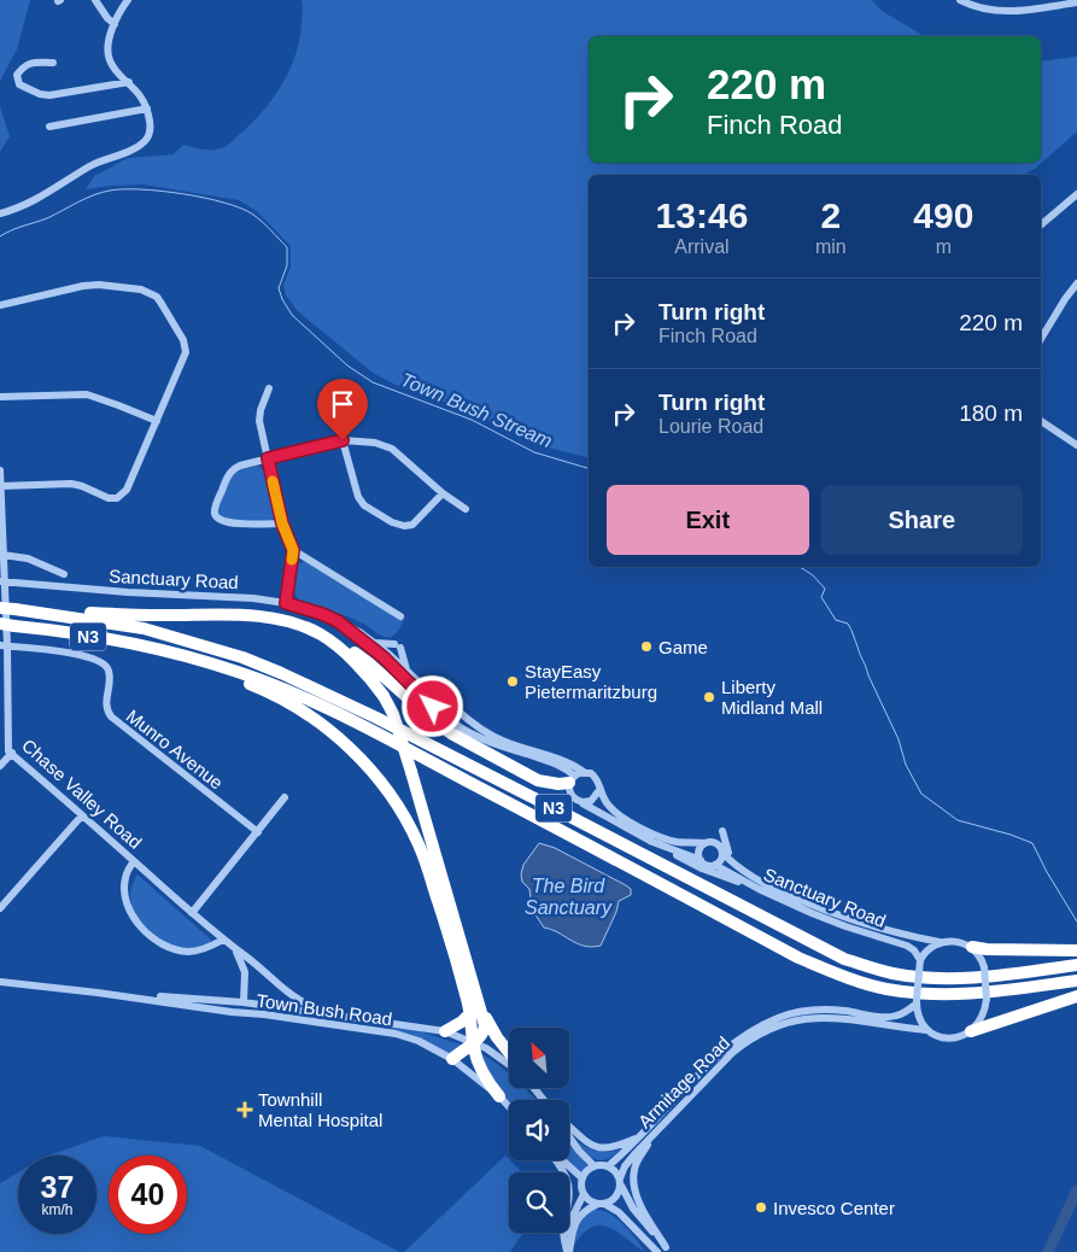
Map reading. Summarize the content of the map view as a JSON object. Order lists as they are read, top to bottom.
{
  "streets": {
    "highway": ["N3"],
    "street": [
      "Sanctuary Road",
      "Munro Avenue",
      "Chase Valley Road",
      "Town Bush Road",
      "Armitage Road"
    ]
  },
  "crossings": [
    ["Sanctuary Road", "Chase Valley Road"],
    ["Sanctuary Road", "Armitage Road"],
    ["Munro Avenue", "Chase Valley Road"],
    ["Chase Valley Road", "Town Bush Road"]
  ],
  "water": ["Town Bush Stream", "The Bird Sanctuary"],
  "places": {
    "other": [
      "Game",
      "StayEasy Pietermaritzburg",
      "Liberty Midland Mall",
      "Invesco Center"
    ],
    "health": ["Townhill Mental Hospital"]
  },
  "north": "top left",
  "page": {
    "turn": ["220 m", "Finch Road"],
    "eta": [
      "13:46",
      "Arrival",
      "2",
      "min",
      "490",
      "m"
    ],
    "list": [
      {
        "name": "Turn right",
        "note": "Finch Road",
        "value": "220 m"
      },
      {
        "name": "Turn right",
        "note": "Lourie Road",
        "value": "180 m"
      }
    ],
    "buttons": ["Exit", "Share"],
    "speed": "37 km/h",
    "limit": "40"
  }
}
